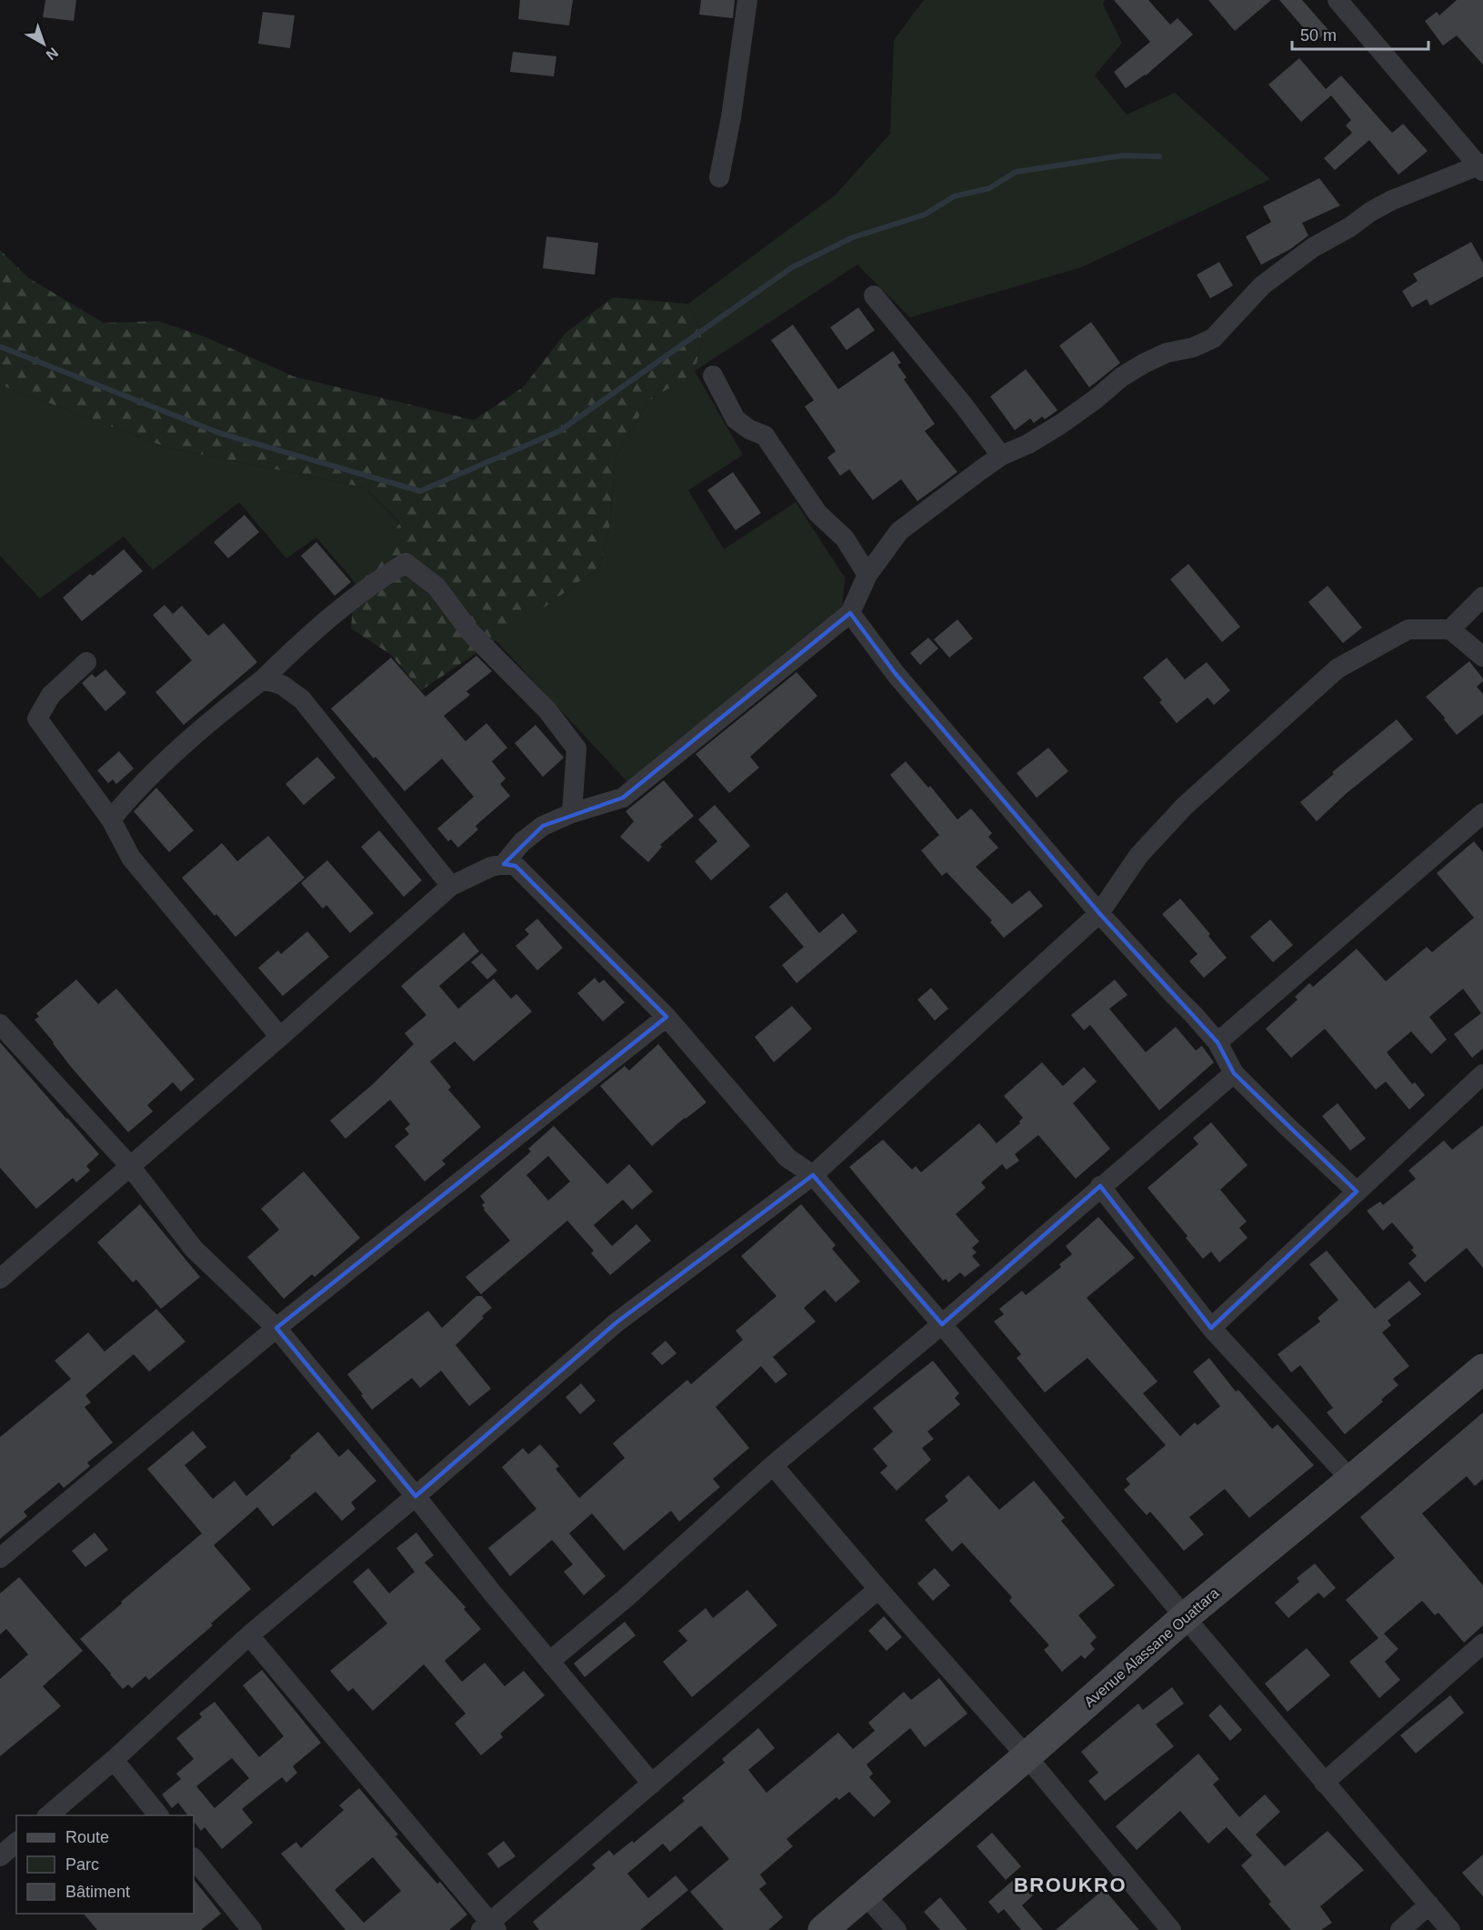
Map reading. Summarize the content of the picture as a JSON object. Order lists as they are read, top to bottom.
{
  "streets": {
    "street": ["Avenue Alassane Ouattara"]
  },
  "districts": ["BROUKRO"],
  "legend": ["Route", "Parc", "Bâtiment"],
  "scale_bar": "50 m",
  "north": "bottom right"
}
